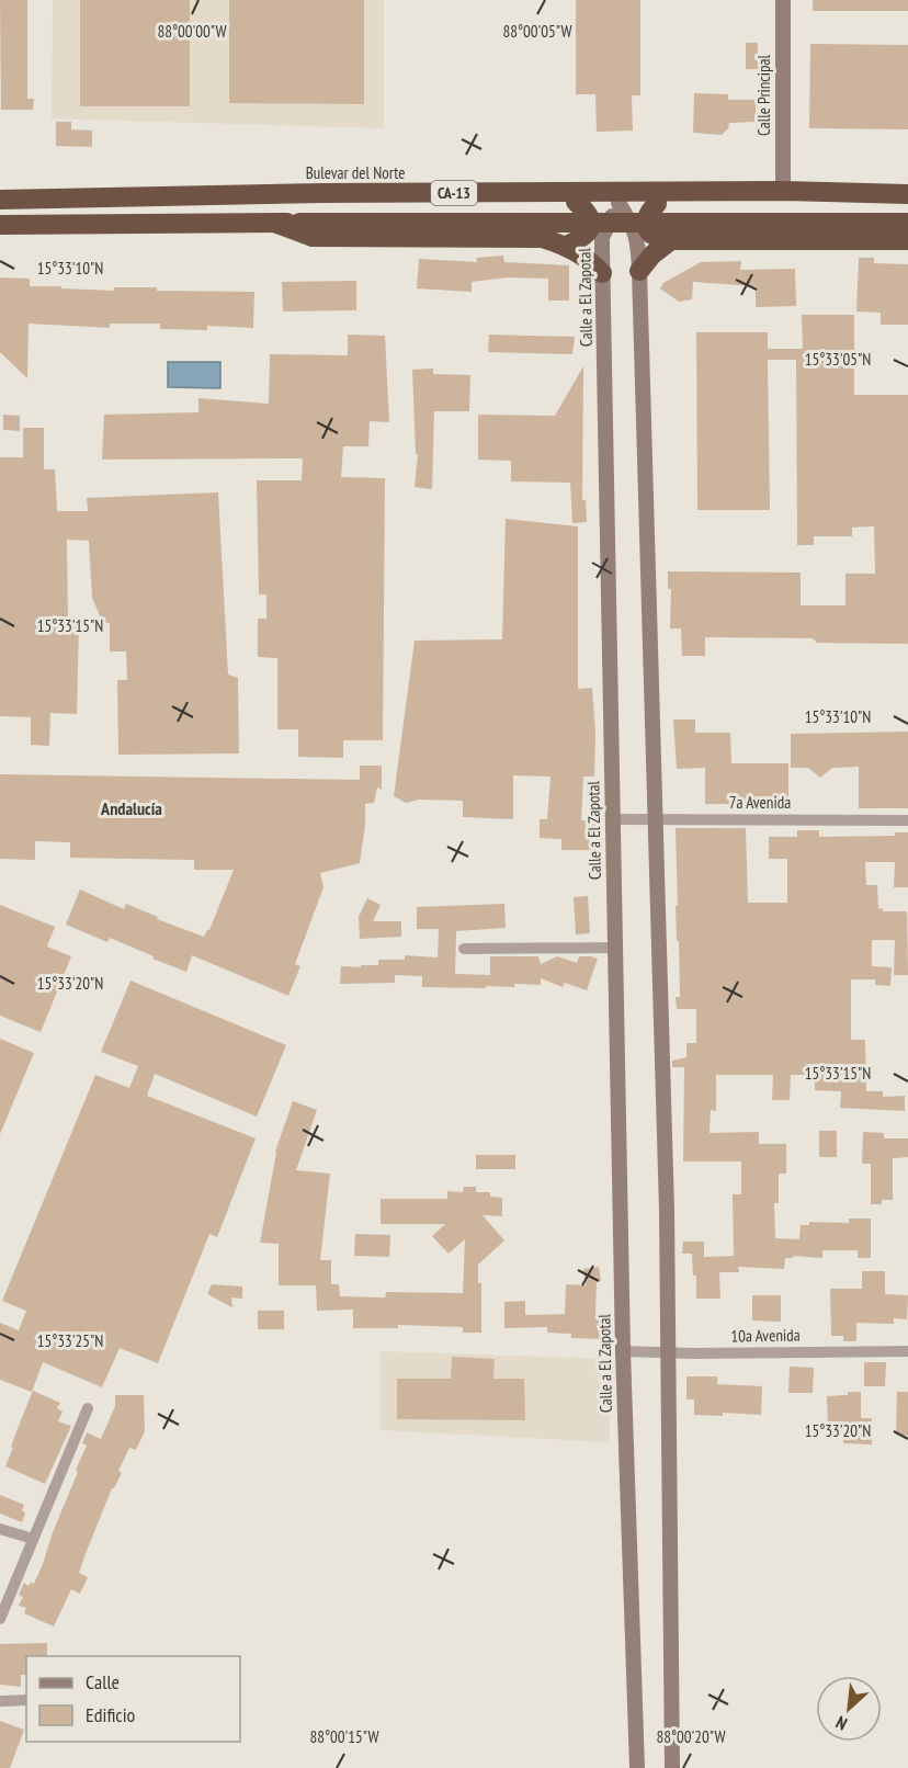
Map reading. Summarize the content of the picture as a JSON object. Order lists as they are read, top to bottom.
{
  "streets": {
    "highway": ["Bulevar del Norte", "CA-13"],
    "street": [
      "Calle Principal",
      "Calle a El Zapotal",
      "7a Avenida",
      "10a Avenida"
    ]
  },
  "crossings": [
    ["Calle Principal", "Bulevar del Norte"],
    ["Calle a El Zapotal", "7a Avenida"],
    ["Calle a El Zapotal", "10a Avenida"]
  ],
  "districts": ["Andalucía"],
  "legend": ["Calle", "Edificio"],
  "north": "bottom left",
  "coordinates": [
    "88°00'00\"W",
    "88°00'05\"W",
    "15°33'10\"N",
    "15°33'05\"N",
    "15°33'15\"N",
    "15°33'20\"N",
    "15°33'25\"N",
    "88°00'15\"W",
    "88°00'20\"W"
  ]
}
